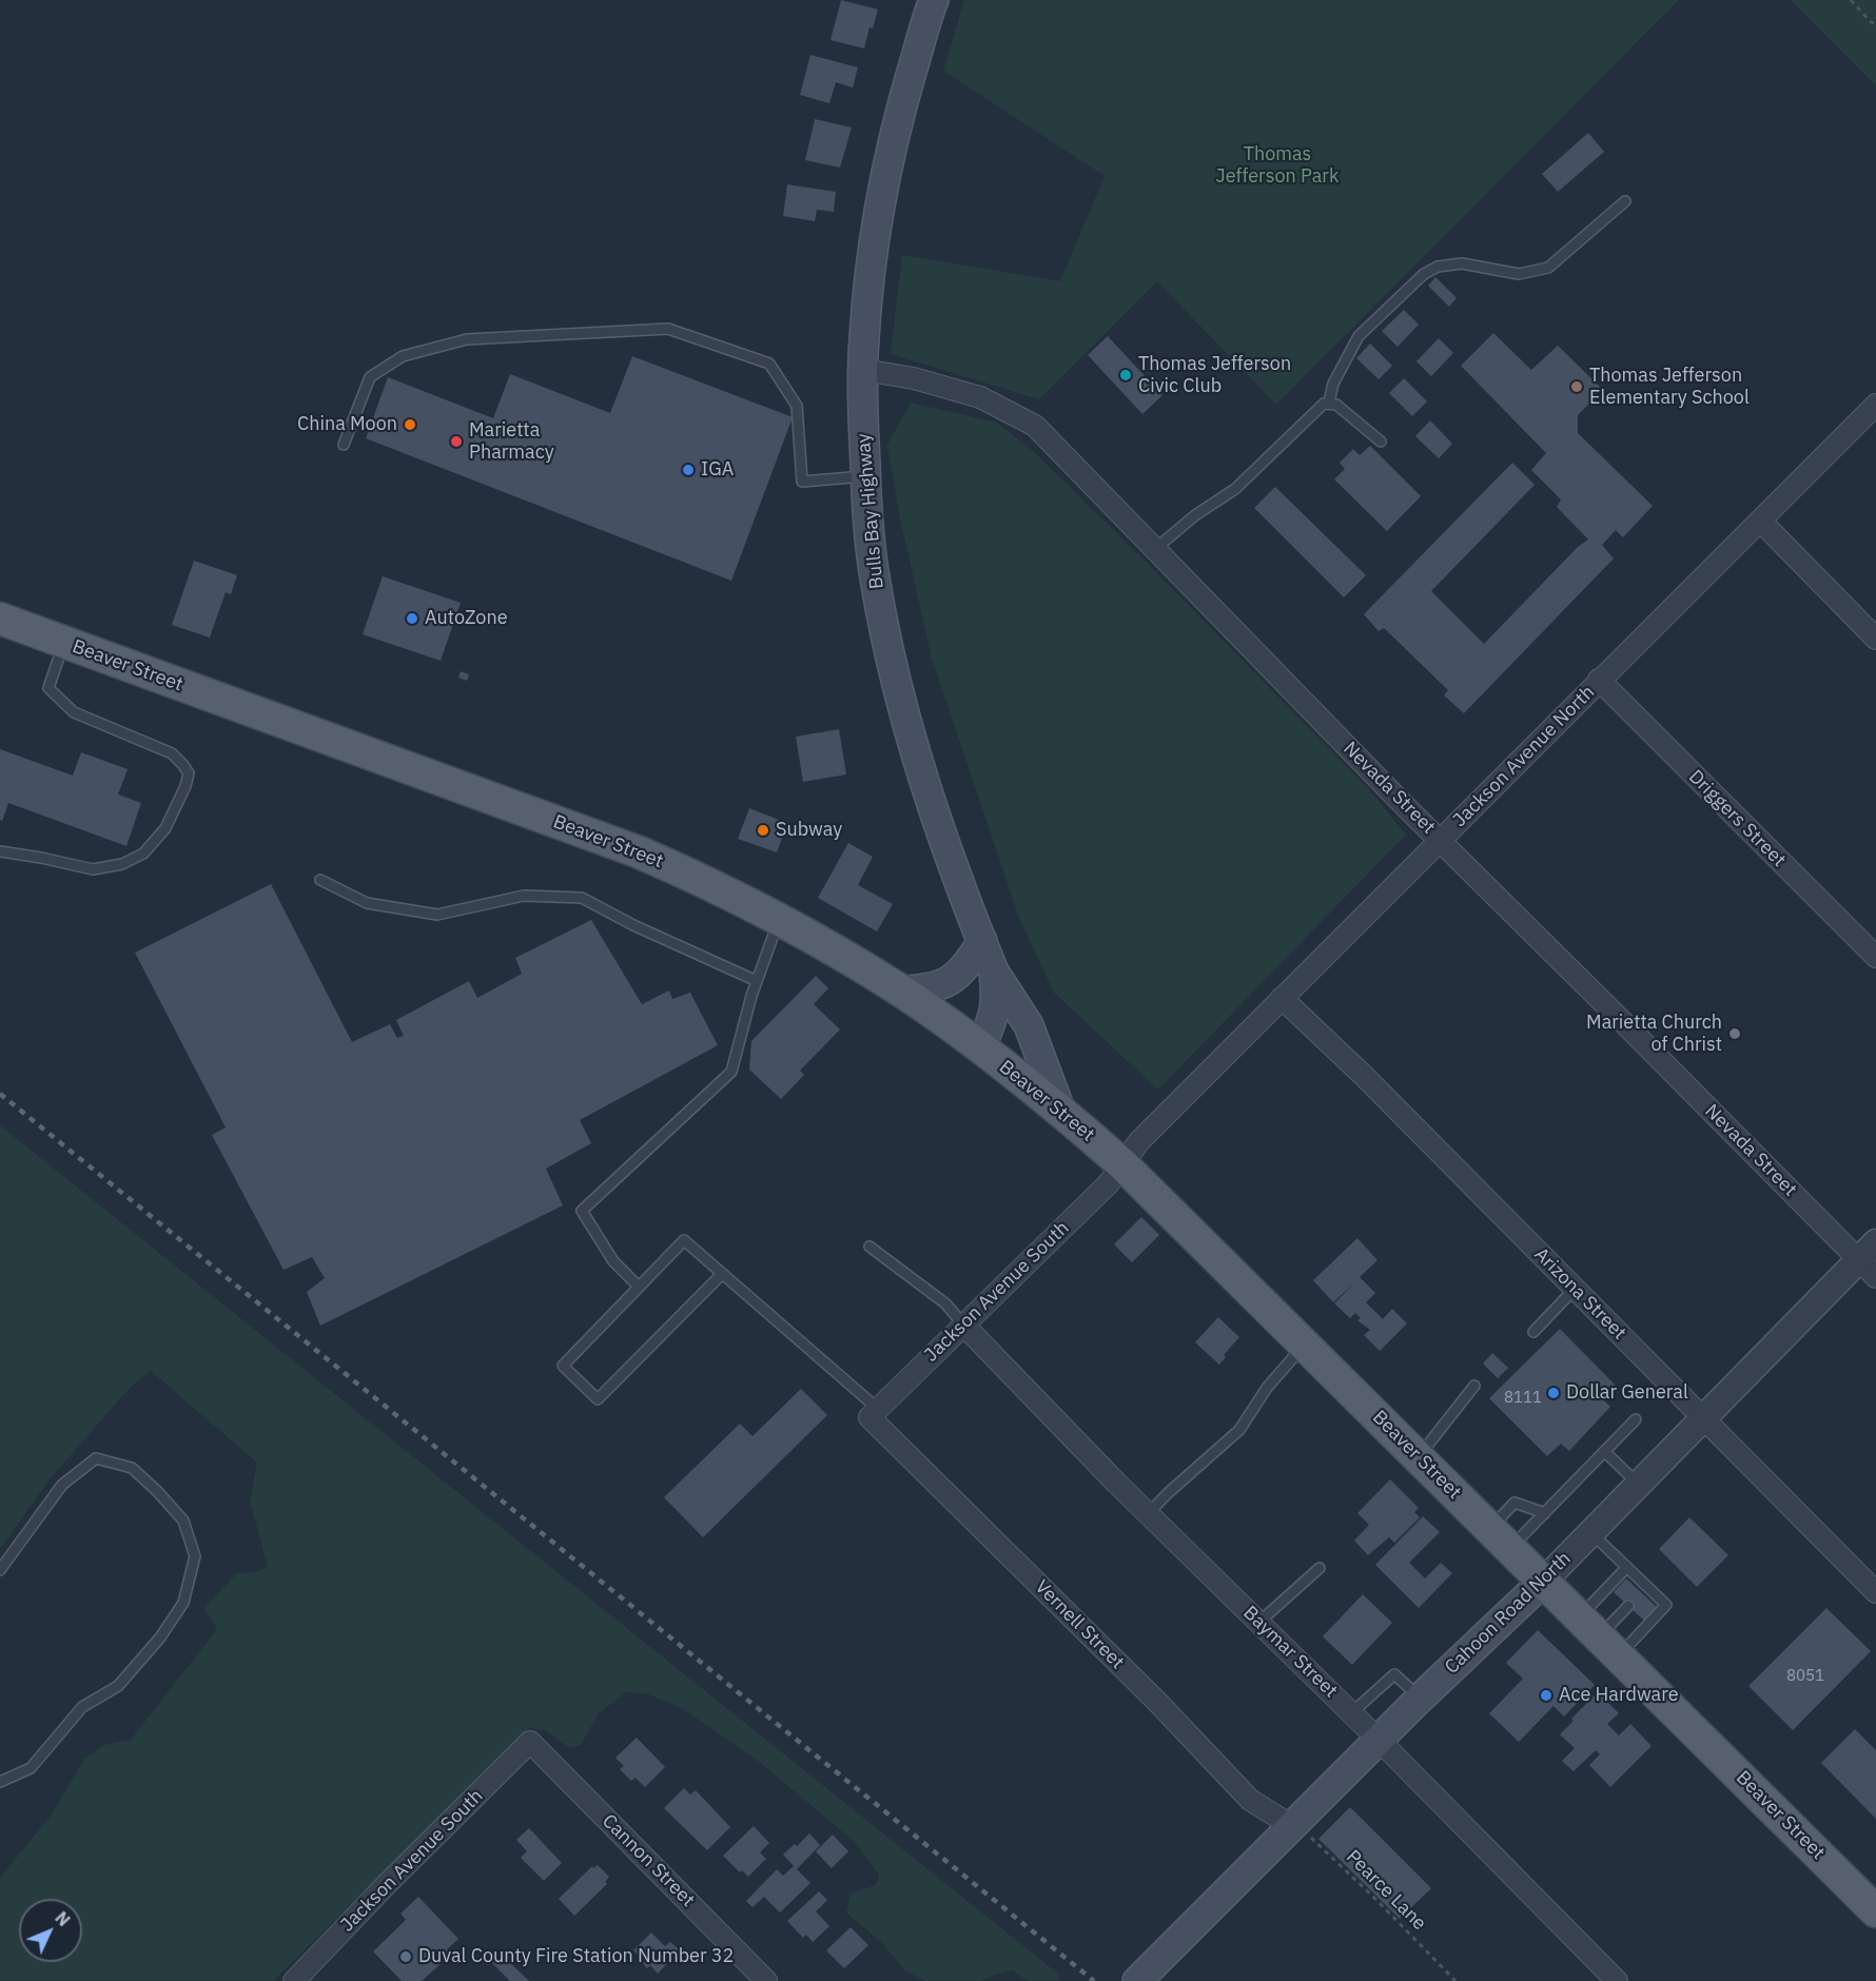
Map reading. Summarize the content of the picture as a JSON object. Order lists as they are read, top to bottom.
{
  "streets": {
    "main road": ["Bulls Bay Highway", "Beaver Street", "Cahoon Road North"],
    "street": [
      "Jackson Avenue North",
      "Nevada Street",
      "Driggers Street",
      "Jackson Avenue South",
      "Arizona Street",
      "Vernell Street",
      "Baymar Street",
      "Cannon Street"
    ],
    "path": ["Pearce Lane"]
  },
  "crossings": [
    ["Bulls Bay Highway", "Beaver Street"],
    ["Bulls Bay Highway", "Nevada Street"],
    ["Beaver Street", "Jackson Avenue North"],
    ["Beaver Street", "Jackson Avenue South"],
    ["Beaver Street", "Cahoon Road North"],
    ["Jackson Avenue North", "Nevada Street"],
    ["Jackson Avenue North", "Driggers Street"],
    ["Jackson Avenue North", "Jackson Avenue South"],
    ["Jackson Avenue North", "Arizona Street"],
    ["Nevada Street", "Cahoon Road North"],
    ["Jackson Avenue South", "Vernell Street"],
    ["Jackson Avenue South", "Baymar Street"],
    ["Jackson Avenue South", "Cannon Street"],
    ["Arizona Street", "Cahoon Road North"],
    ["Cahoon Road North", "Vernell Street"],
    ["Cahoon Road North", "Baymar Street"],
    ["Cahoon Road North", "Pearce Lane"],
    ["Vernell Street", "Pearce Lane"]
  ],
  "parks": ["Thomas Jefferson Park"],
  "places": [
    "Thomas Jefferson Civic Club",
    "Thomas Jefferson Elementary School",
    "China Moon",
    "Marietta Pharmacy",
    "IGA",
    "AutoZone",
    "Subway",
    "Marietta Church of Christ",
    "Dollar General",
    "Ace Hardware",
    "Duval County Fire Station Number 32"
  ],
  "house_numbers": ["8111", "8051"],
  "north": "top right"
}
